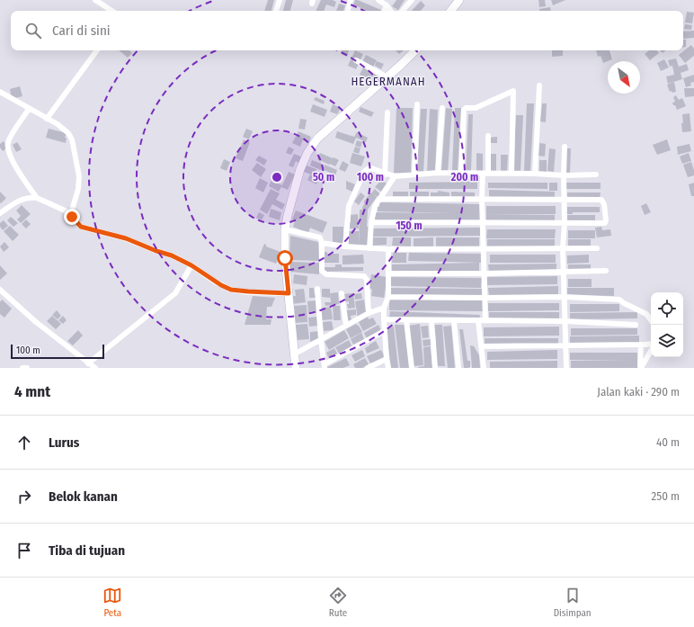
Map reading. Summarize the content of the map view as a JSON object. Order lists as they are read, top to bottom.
{
  "districts": ["HEGERMANAH"],
  "scale_bar": "100 m",
  "north": "bottom right",
  "page": {
    "search": "Cari di sini",
    "scale": "100 m",
    "heading": ["4 mnt", "Jalan kaki · 290 m"],
    "list": [
      ["Lurus", "40 m"],
      ["Belok kanan", "250 m"],
      "Tiba di tujuan"
    ],
    "nav": ["Peta", "Rute", "Disimpan"]
  },
  "rings": [
    "50 m",
    "100 m",
    "200 m",
    "150 m"
  ]
}
